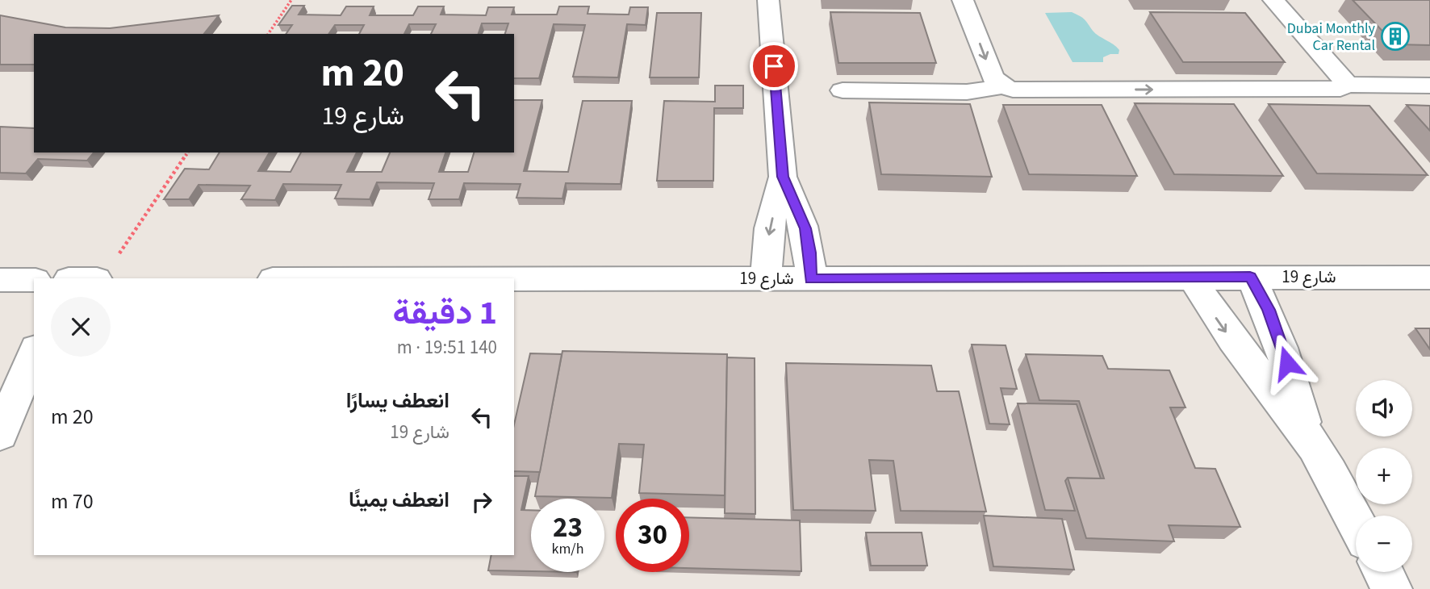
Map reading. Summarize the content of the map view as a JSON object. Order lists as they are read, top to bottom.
{
  "streets": {
    "street": ["شارع 19"]
  },
  "places": {
    "building": ["Dubai Monthly Car Rental"]
  },
  "page": {
    "turn": ["20 m", "شارع 19"],
    "heading": ["1 دقيقة", "140 m · 19:51"],
    "list": [
      {
        "name": "انعطف يسارًا",
        "note": "شارع 19",
        "value": "20 m"
      },
      {
        "name": "انعطف يمينًا",
        "value": "70 m"
      }
    ],
    "map_buttons": ["+", "−"],
    "speed": "23 km/h",
    "limit": "30"
  }
}
